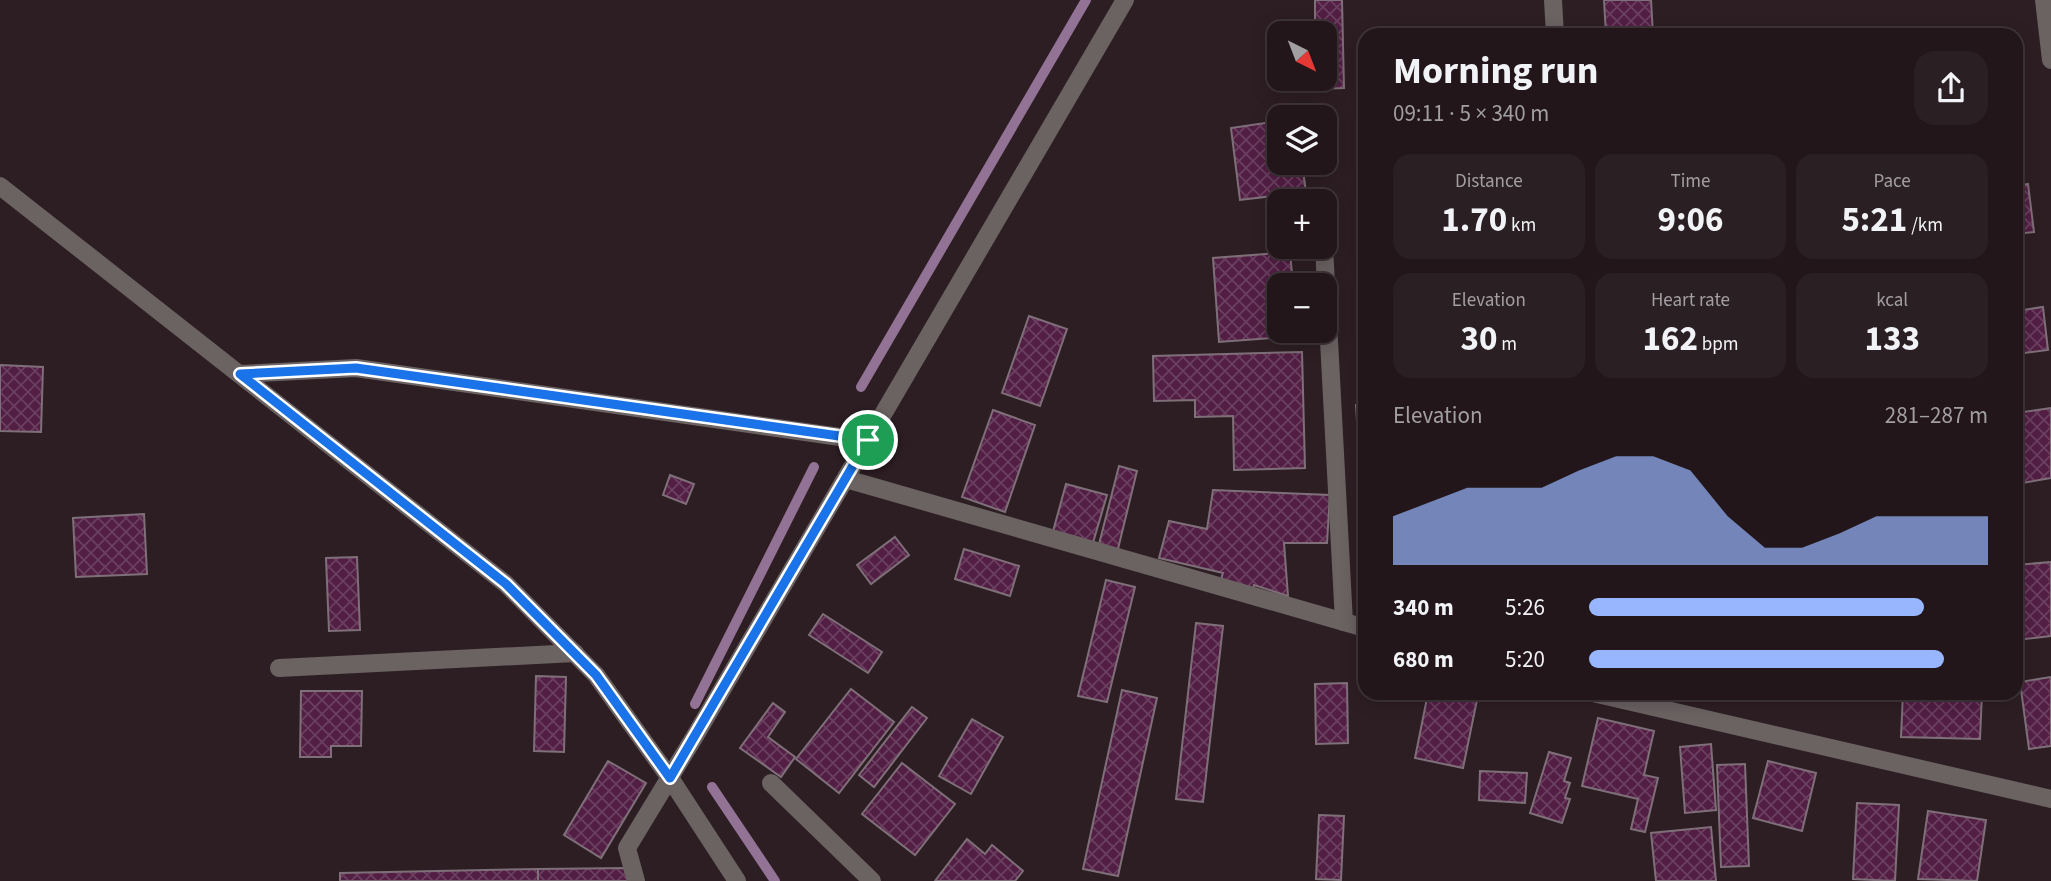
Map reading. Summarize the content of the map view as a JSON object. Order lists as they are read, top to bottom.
{
  "north": "bottom right",
  "page": {
    "map_buttons": ["+", "−"],
    "heading": ["Morning run", "09:11 · 5 × 340 m"],
    "stats": [
      ["Distance", "1.70 km"],
      ["Time", "9:06"],
      ["Pace", "5:21 /km"],
      ["Elevation", "30 m"],
      ["Heart rate", "162 bpm"],
      ["kcal", "133"]
    ],
    "chart": ["Elevation", "281–287 m"],
    "list": [
      {
        "name": "340 m",
        "note": "5:26"
      },
      {
        "name": "680 m",
        "note": "5:20"
      }
    ]
  }
}
